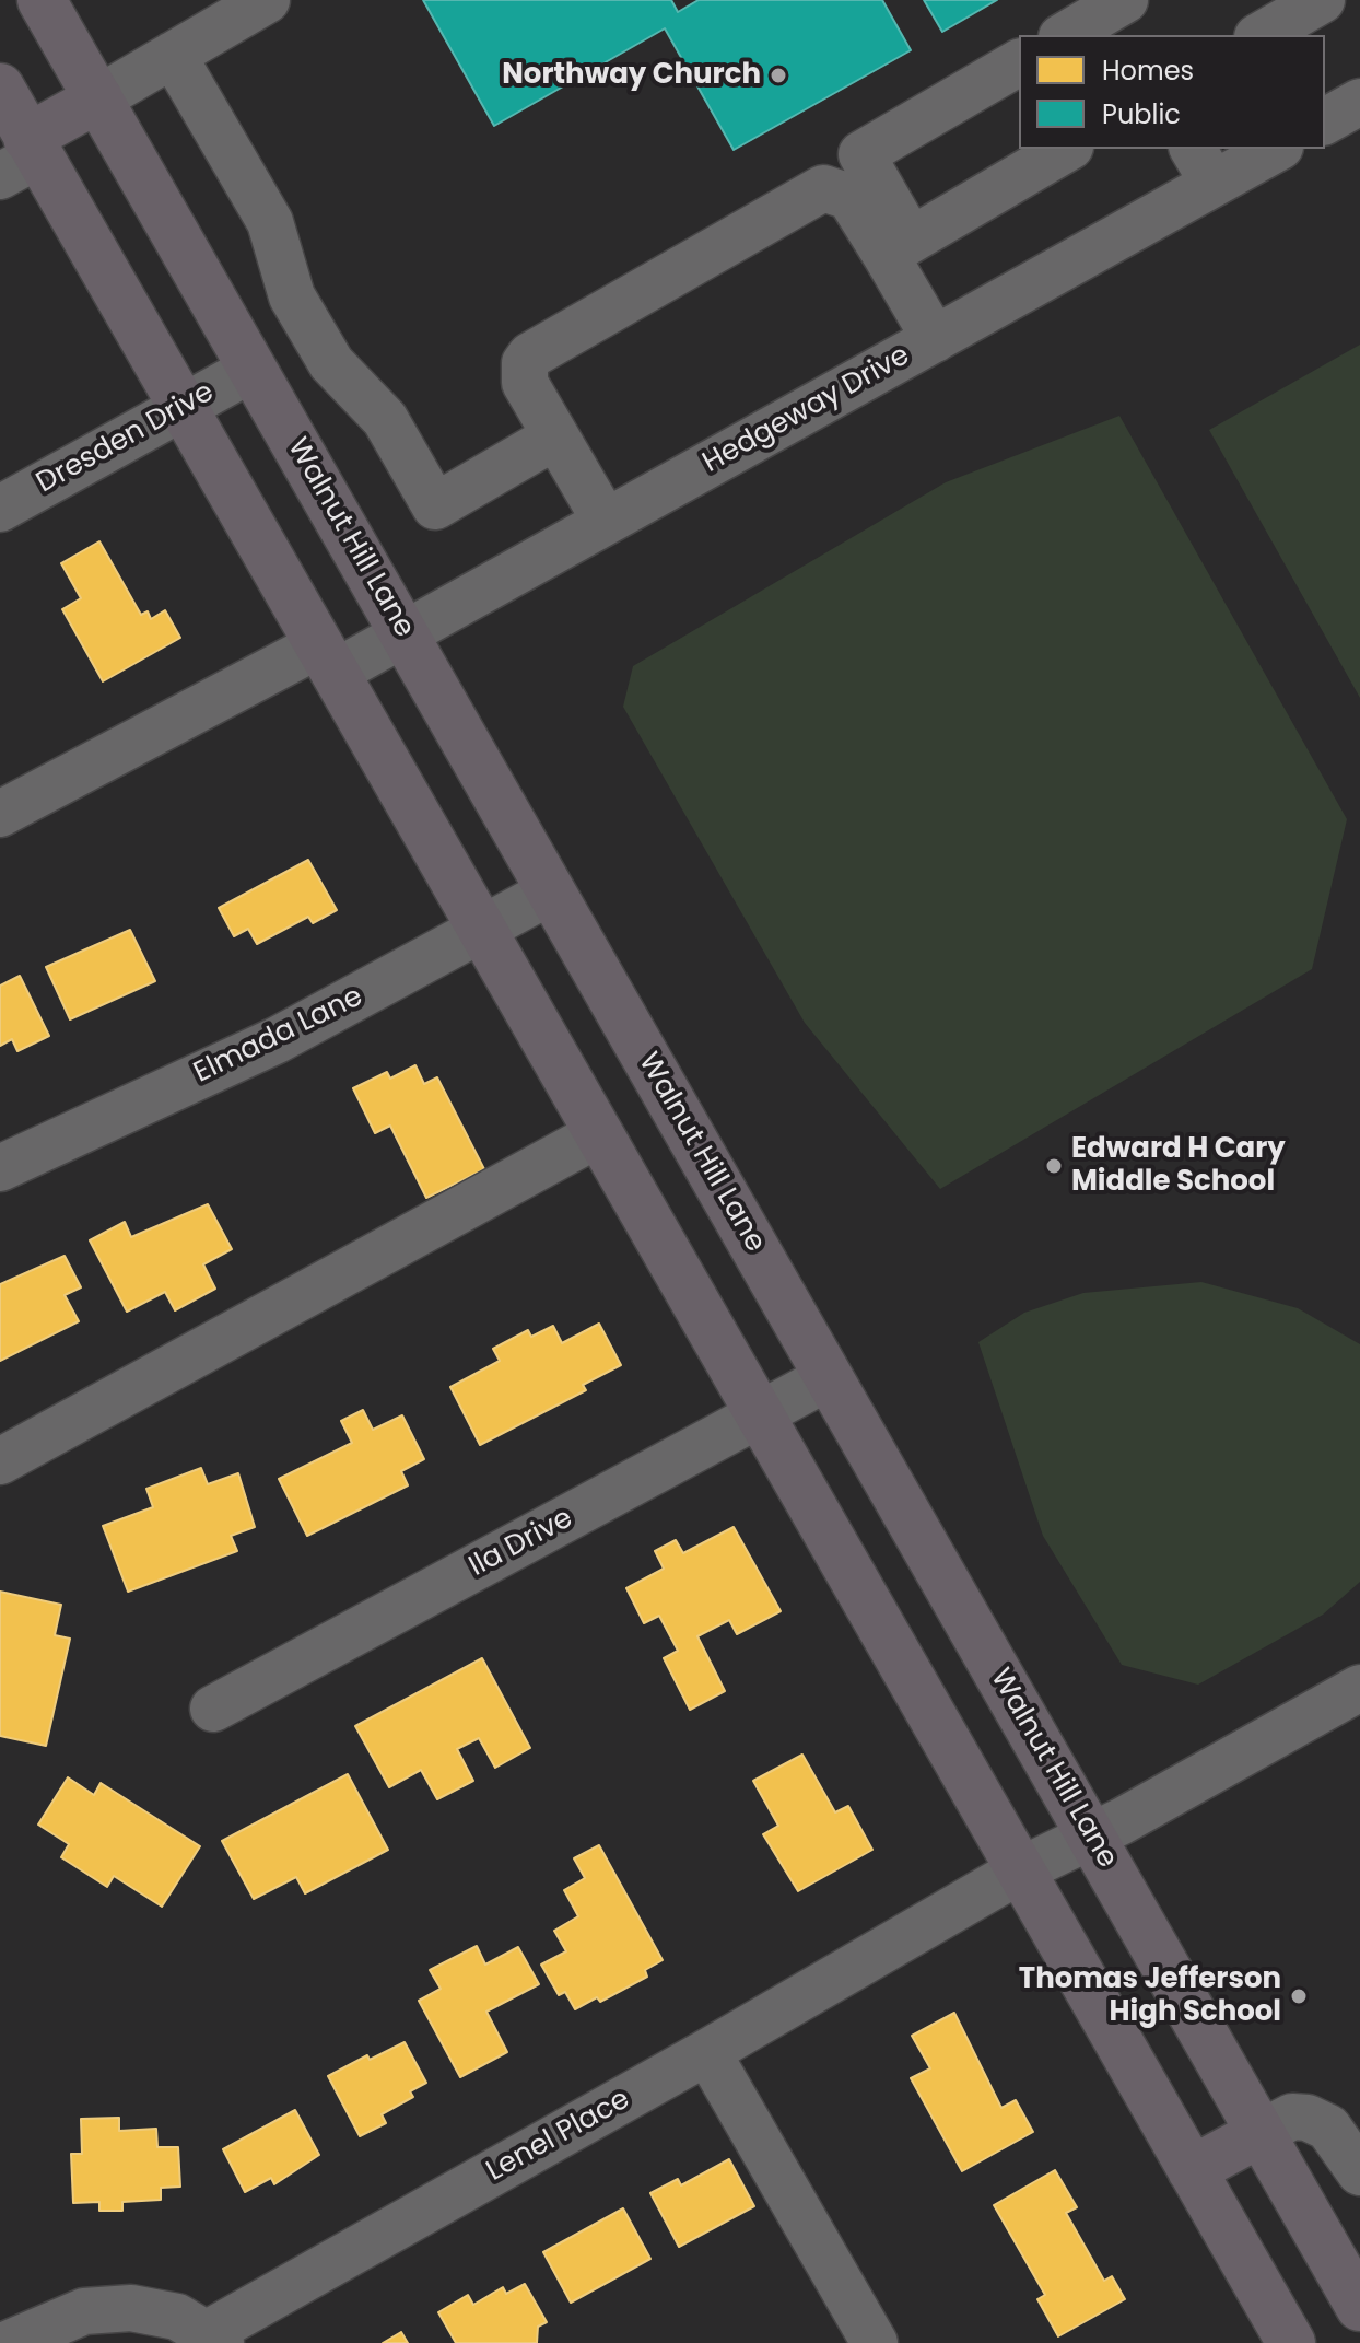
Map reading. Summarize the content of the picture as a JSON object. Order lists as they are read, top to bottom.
{
  "streets": {
    "main road": ["Walnut Hill Lane"],
    "street": [
      "Hedgeway Drive",
      "Dresden Drive",
      "Elmada Lane",
      "Ila Drive",
      "Lenel Place"
    ]
  },
  "crossings": [
    ["Hedgeway Drive", "Walnut Hill Lane"],
    ["Dresden Drive", "Walnut Hill Lane"],
    ["Walnut Hill Lane", "Elmada Lane"],
    ["Walnut Hill Lane", "Ila Drive"],
    ["Walnut Hill Lane", "Lenel Place"]
  ],
  "places": ["Northway Church", "Edward H Cary Middle School", "Thomas Jefferson High School"],
  "legend": ["Homes", "Public"]
}
